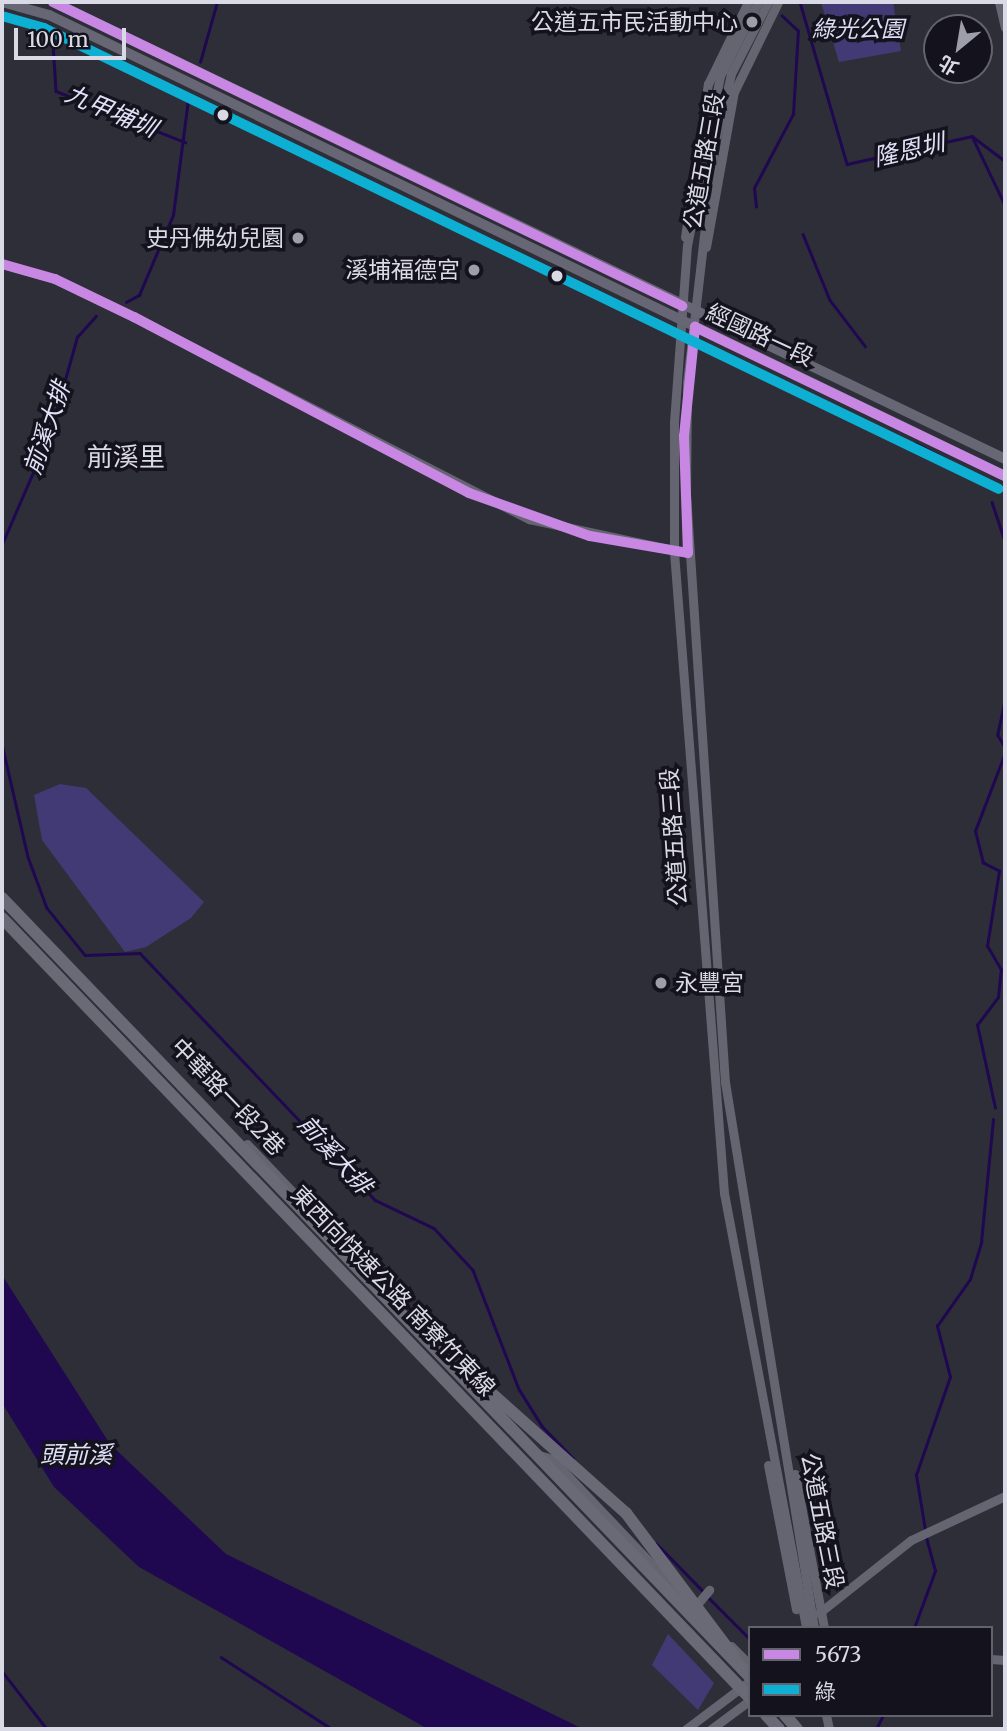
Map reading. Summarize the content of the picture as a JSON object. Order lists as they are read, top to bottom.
{
  "streets": {
    "highway": ["東西向快速公路 南寮竹東線"],
    "main road": ["經國路一段"],
    "street": ["公道五路三段", "中華路一段2巷"]
  },
  "crossings": [
    ["公道五路三段", "經國路一段"],
    ["中華路一段2巷", "東西向快速公路 南寮竹東線"]
  ],
  "districts": ["前溪里"],
  "water": [
    "九甲埔圳",
    "隆恩圳",
    "前溪大排",
    "頭前溪"
  ],
  "parks": ["綠光公園"],
  "places": [
    "公道五市民活動中心",
    "史丹佛幼兒園",
    "溪埔福德宮",
    "永豐宮"
  ],
  "lines": ["transit line 5673", "transit line 綠"],
  "legend": ["5673", "綠"],
  "scale_bar": "100 m",
  "north": "bottom left"
}
